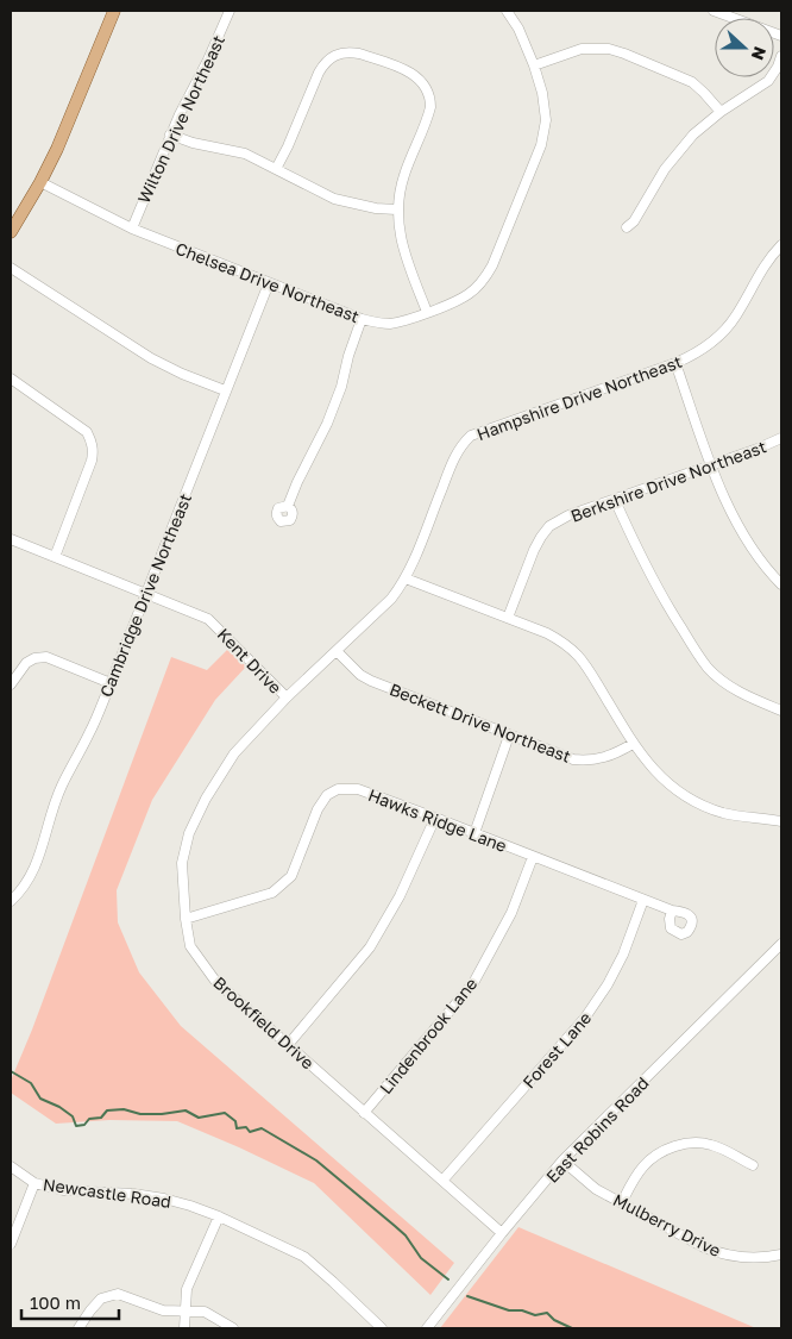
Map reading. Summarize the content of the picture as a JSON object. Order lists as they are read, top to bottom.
{
  "streets": {
    "street": [
      "Wilton Drive Northeast",
      "Chelsea Drive Northeast",
      "Hampshire Drive Northeast",
      "Berkshire Drive Northeast",
      "Cambridge Drive Northeast",
      "Kent Drive",
      "Beckett Drive Northeast",
      "Hawks Ridge Lane",
      "Brookfield Drive",
      "Lindenbrook Lane",
      "Forest Lane",
      "East Robins Road",
      "Newcastle Road",
      "Mulberry Drive"
    ]
  },
  "crossings": [
    ["Wilton Drive Northeast", "Chelsea Drive Northeast"],
    ["Chelsea Drive Northeast", "Cambridge Drive Northeast"],
    ["Hampshire Drive Northeast", "Kent Drive"],
    ["Hampshire Drive Northeast", "Beckett Drive Northeast"],
    ["Hampshire Drive Northeast", "Brookfield Drive"],
    ["Cambridge Drive Northeast", "Kent Drive"],
    ["Kent Drive", "Brookfield Drive"],
    ["Hawks Ridge Lane", "Brookfield Drive"],
    ["Hawks Ridge Lane", "Lindenbrook Lane"],
    ["Hawks Ridge Lane", "Forest Lane"],
    ["Brookfield Drive", "Lindenbrook Lane"],
    ["Brookfield Drive", "Forest Lane"],
    ["Brookfield Drive", "East Robins Road"],
    ["East Robins Road", "Mulberry Drive"]
  ],
  "scale_bar": "100 m",
  "north": "right"
}
